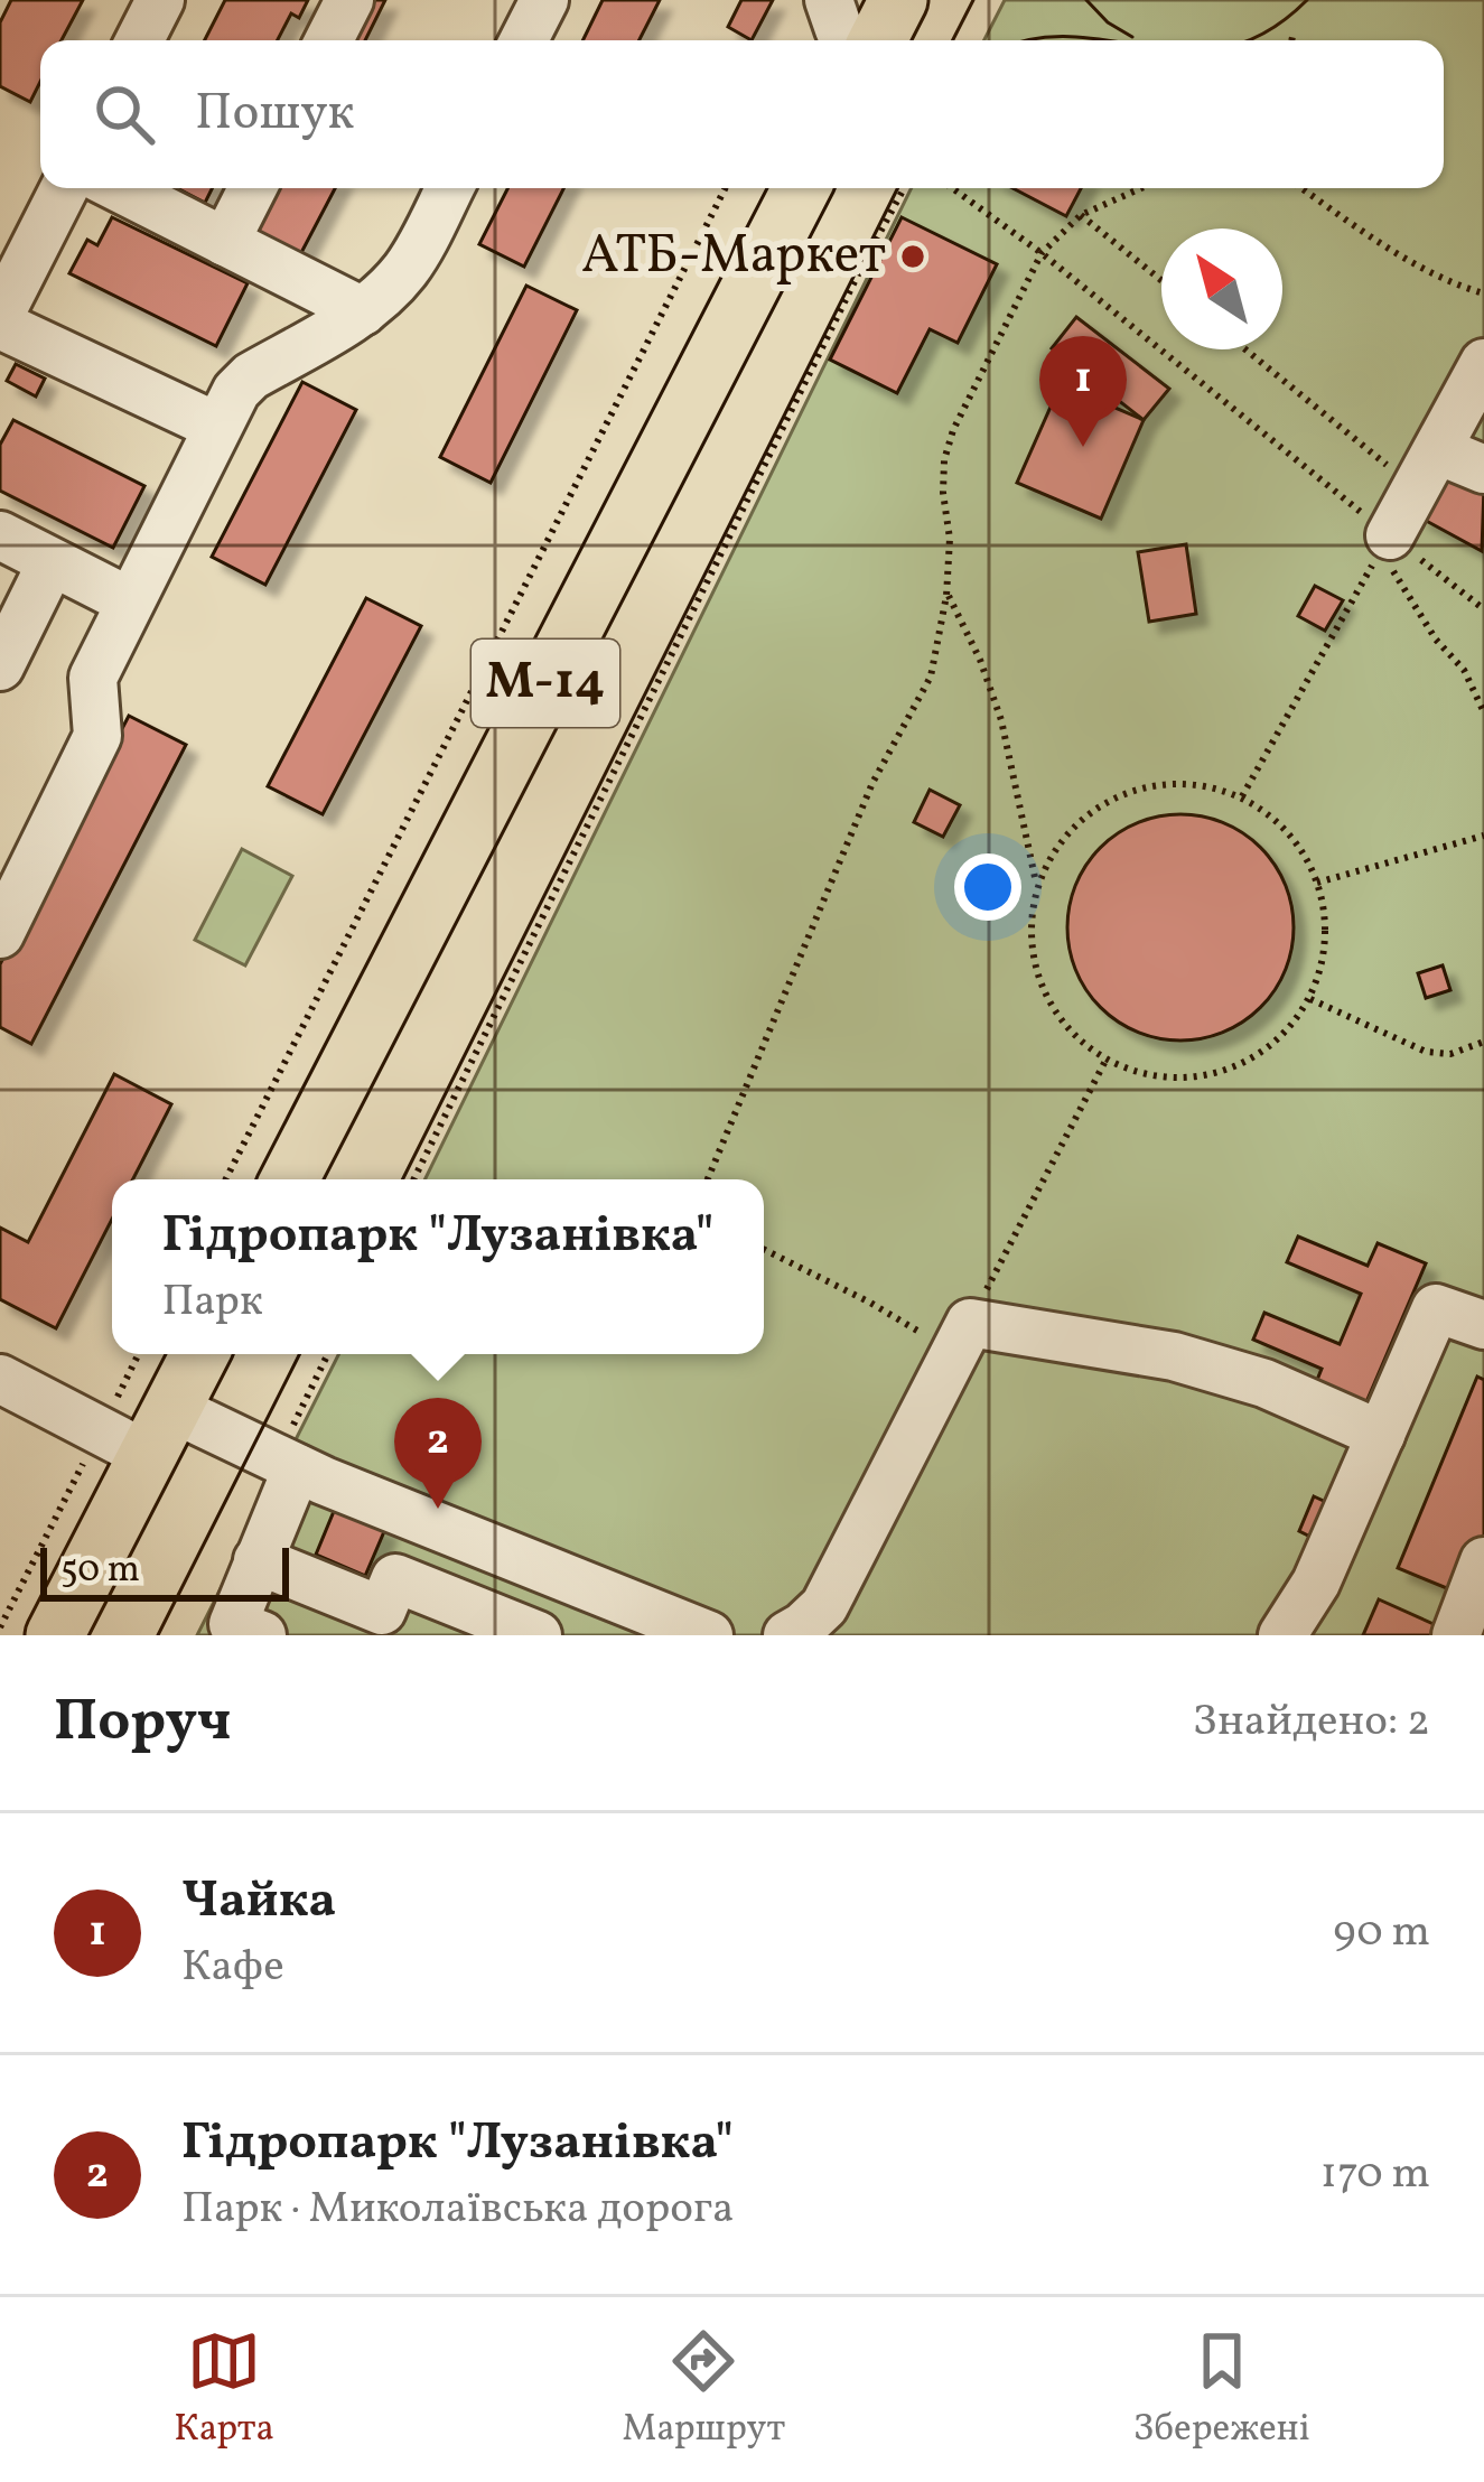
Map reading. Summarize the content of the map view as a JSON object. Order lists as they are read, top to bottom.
{
  "streets": {
    "main road": ["М-14"]
  },
  "places": ["АТБ-Маркет"],
  "scale_bar": "50 m",
  "north": "top left",
  "page": {
    "search": "Пошук",
    "pins": ["1", "2"],
    "popup": ["Гідропарк \"Лузанівка\"", "Парк"],
    "scale": "50 m",
    "heading": ["Поруч", "Знайдено: 2"],
    "list": [
      {
        "mark": "1",
        "name": "Чайка",
        "note": "Кафе",
        "value": "90 m"
      },
      {
        "mark": "2",
        "name": "Гідропарк \"Лузанівка\"",
        "note": "Парк · Миколаївська дорога",
        "value": "170 m"
      }
    ],
    "nav": ["Карта", "Маршрут", "Збережені"]
  }
}
